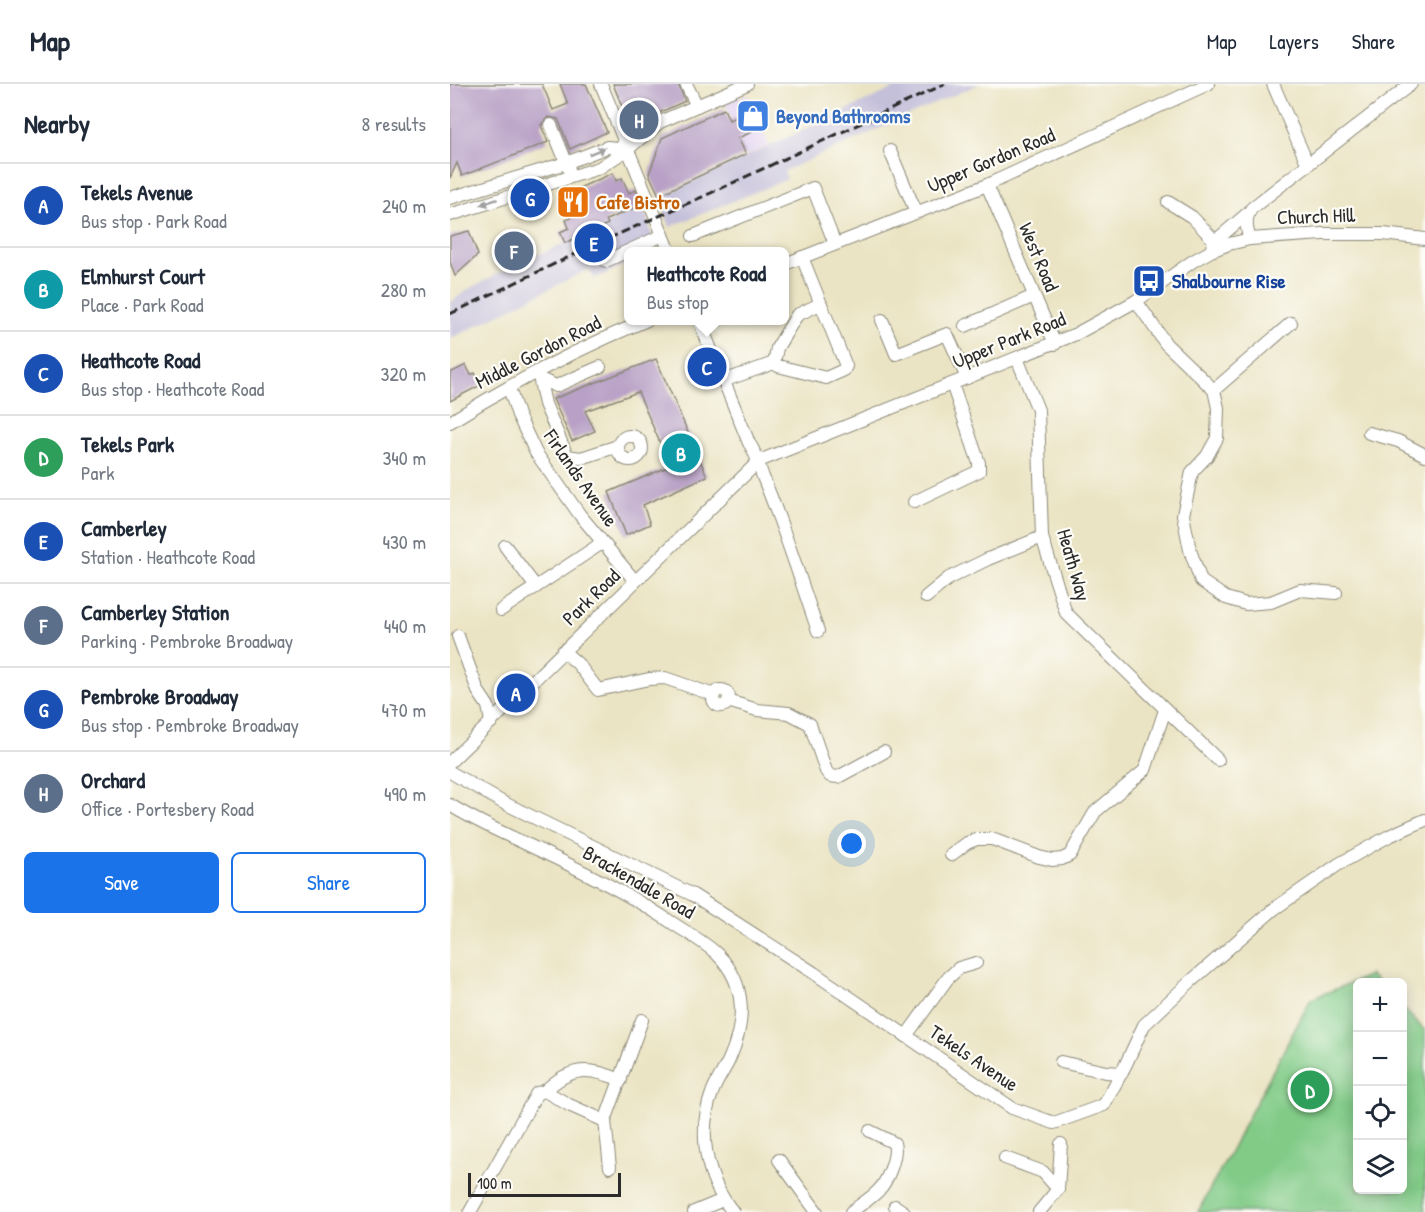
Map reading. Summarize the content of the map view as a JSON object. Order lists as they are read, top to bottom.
{
  "streets": {
    "street": [
      "Upper Gordon Road",
      "Church Hill",
      "West Road",
      "Upper Park Road",
      "Middle Gordon Road",
      "Firlands Avenue",
      "Heath Way",
      "Park Road",
      "Brackendale Road",
      "Tekels Avenue"
    ]
  },
  "crossings": [
    ["Upper Gordon Road", "West Road"],
    ["Church Hill", "Upper Park Road"],
    ["West Road", "Upper Park Road"],
    ["Upper Park Road", "Heath Way"],
    ["Upper Park Road", "Park Road"],
    ["Middle Gordon Road", "Firlands Avenue"],
    ["Firlands Avenue", "Park Road"]
  ],
  "places": {
    "shop": ["Beyond Bathrooms"],
    "restaurant": ["Cafe Bistro"],
    "bus stop": ["Shalbourne Rise"]
  },
  "scale_bar": "100 m",
  "page": {
    "header": "Map",
    "nav": ["Map", "Layers", "Share"],
    "heading": ["Nearby", "8 results"],
    "pins": [
      "H",
      "G",
      "E",
      "F",
      "C",
      "B",
      "A",
      "D"
    ],
    "list": [
      {
        "mark": "A",
        "name": "Tekels Avenue",
        "note": "Bus stop · Park Road",
        "value": "240 m"
      },
      {
        "mark": "B",
        "name": "Elmhurst Court",
        "note": "Place · Park Road",
        "value": "280 m"
      },
      {
        "mark": "C",
        "name": "Heathcote Road",
        "note": "Bus stop · Heathcote Road",
        "value": "320 m"
      },
      {
        "mark": "D",
        "name": "Tekels Park",
        "note": "Park",
        "value": "340 m"
      },
      {
        "mark": "E",
        "name": "Camberley",
        "note": "Station · Heathcote Road",
        "value": "430 m"
      },
      {
        "mark": "F",
        "name": "Camberley Station",
        "note": "Parking · Pembroke Broadway",
        "value": "440 m"
      },
      {
        "mark": "G",
        "name": "Pembroke Broadway",
        "note": "Bus stop · Pembroke Broadway",
        "value": "470 m"
      },
      {
        "mark": "H",
        "name": "Orchard",
        "note": "Office · Portesbery Road",
        "value": "490 m"
      }
    ],
    "popup": ["Heathcote Road", "Bus stop"],
    "buttons": ["Save", "Share"],
    "map_buttons": ["+", "−"],
    "scale": "100 m"
  }
}
